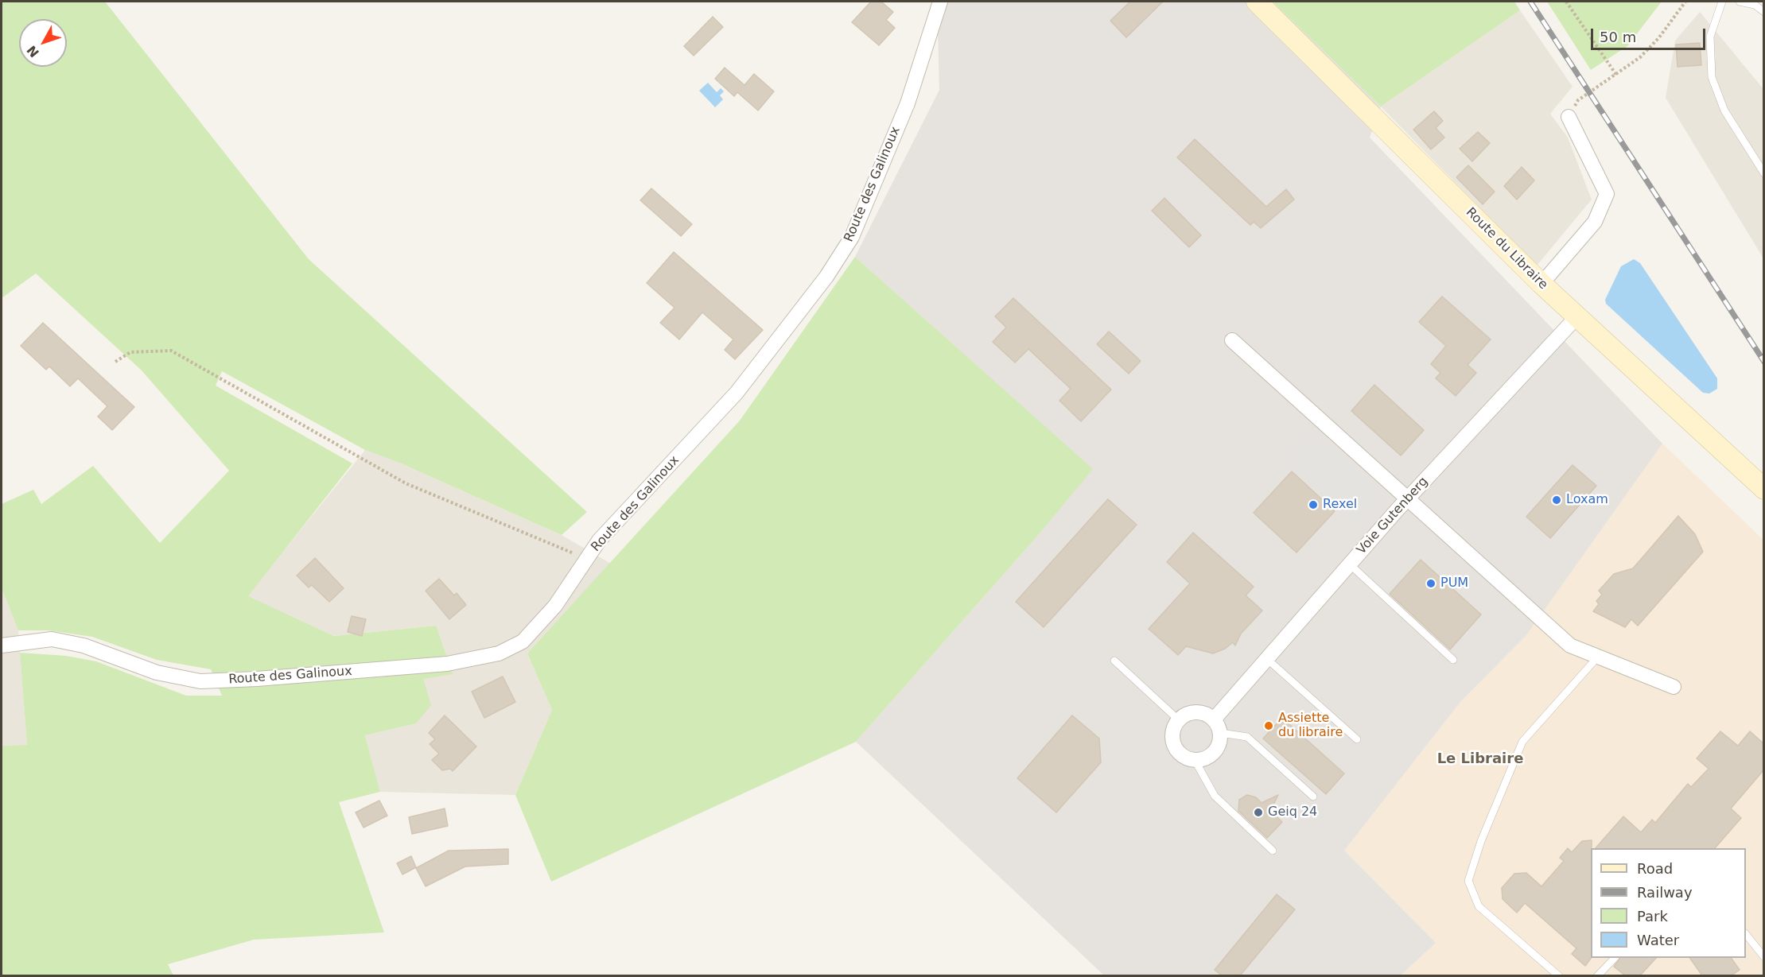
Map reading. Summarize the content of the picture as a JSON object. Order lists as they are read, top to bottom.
{
  "streets": {
    "main road": ["Route du Libraire"],
    "street": ["Route des Galinoux", "Voie Gutenberg"]
  },
  "crossings": [
    ["Route du Libraire", "Voie Gutenberg"]
  ],
  "districts": ["Le Libraire"],
  "places": [
    "Loxam",
    "Rexel",
    "PUM",
    "Assiette du libraire",
    "Geiq 24"
  ],
  "legend": [
    "Road",
    "Railway",
    "Park",
    "Water"
  ],
  "scale_bar": "50 m",
  "north": "bottom left"
}
